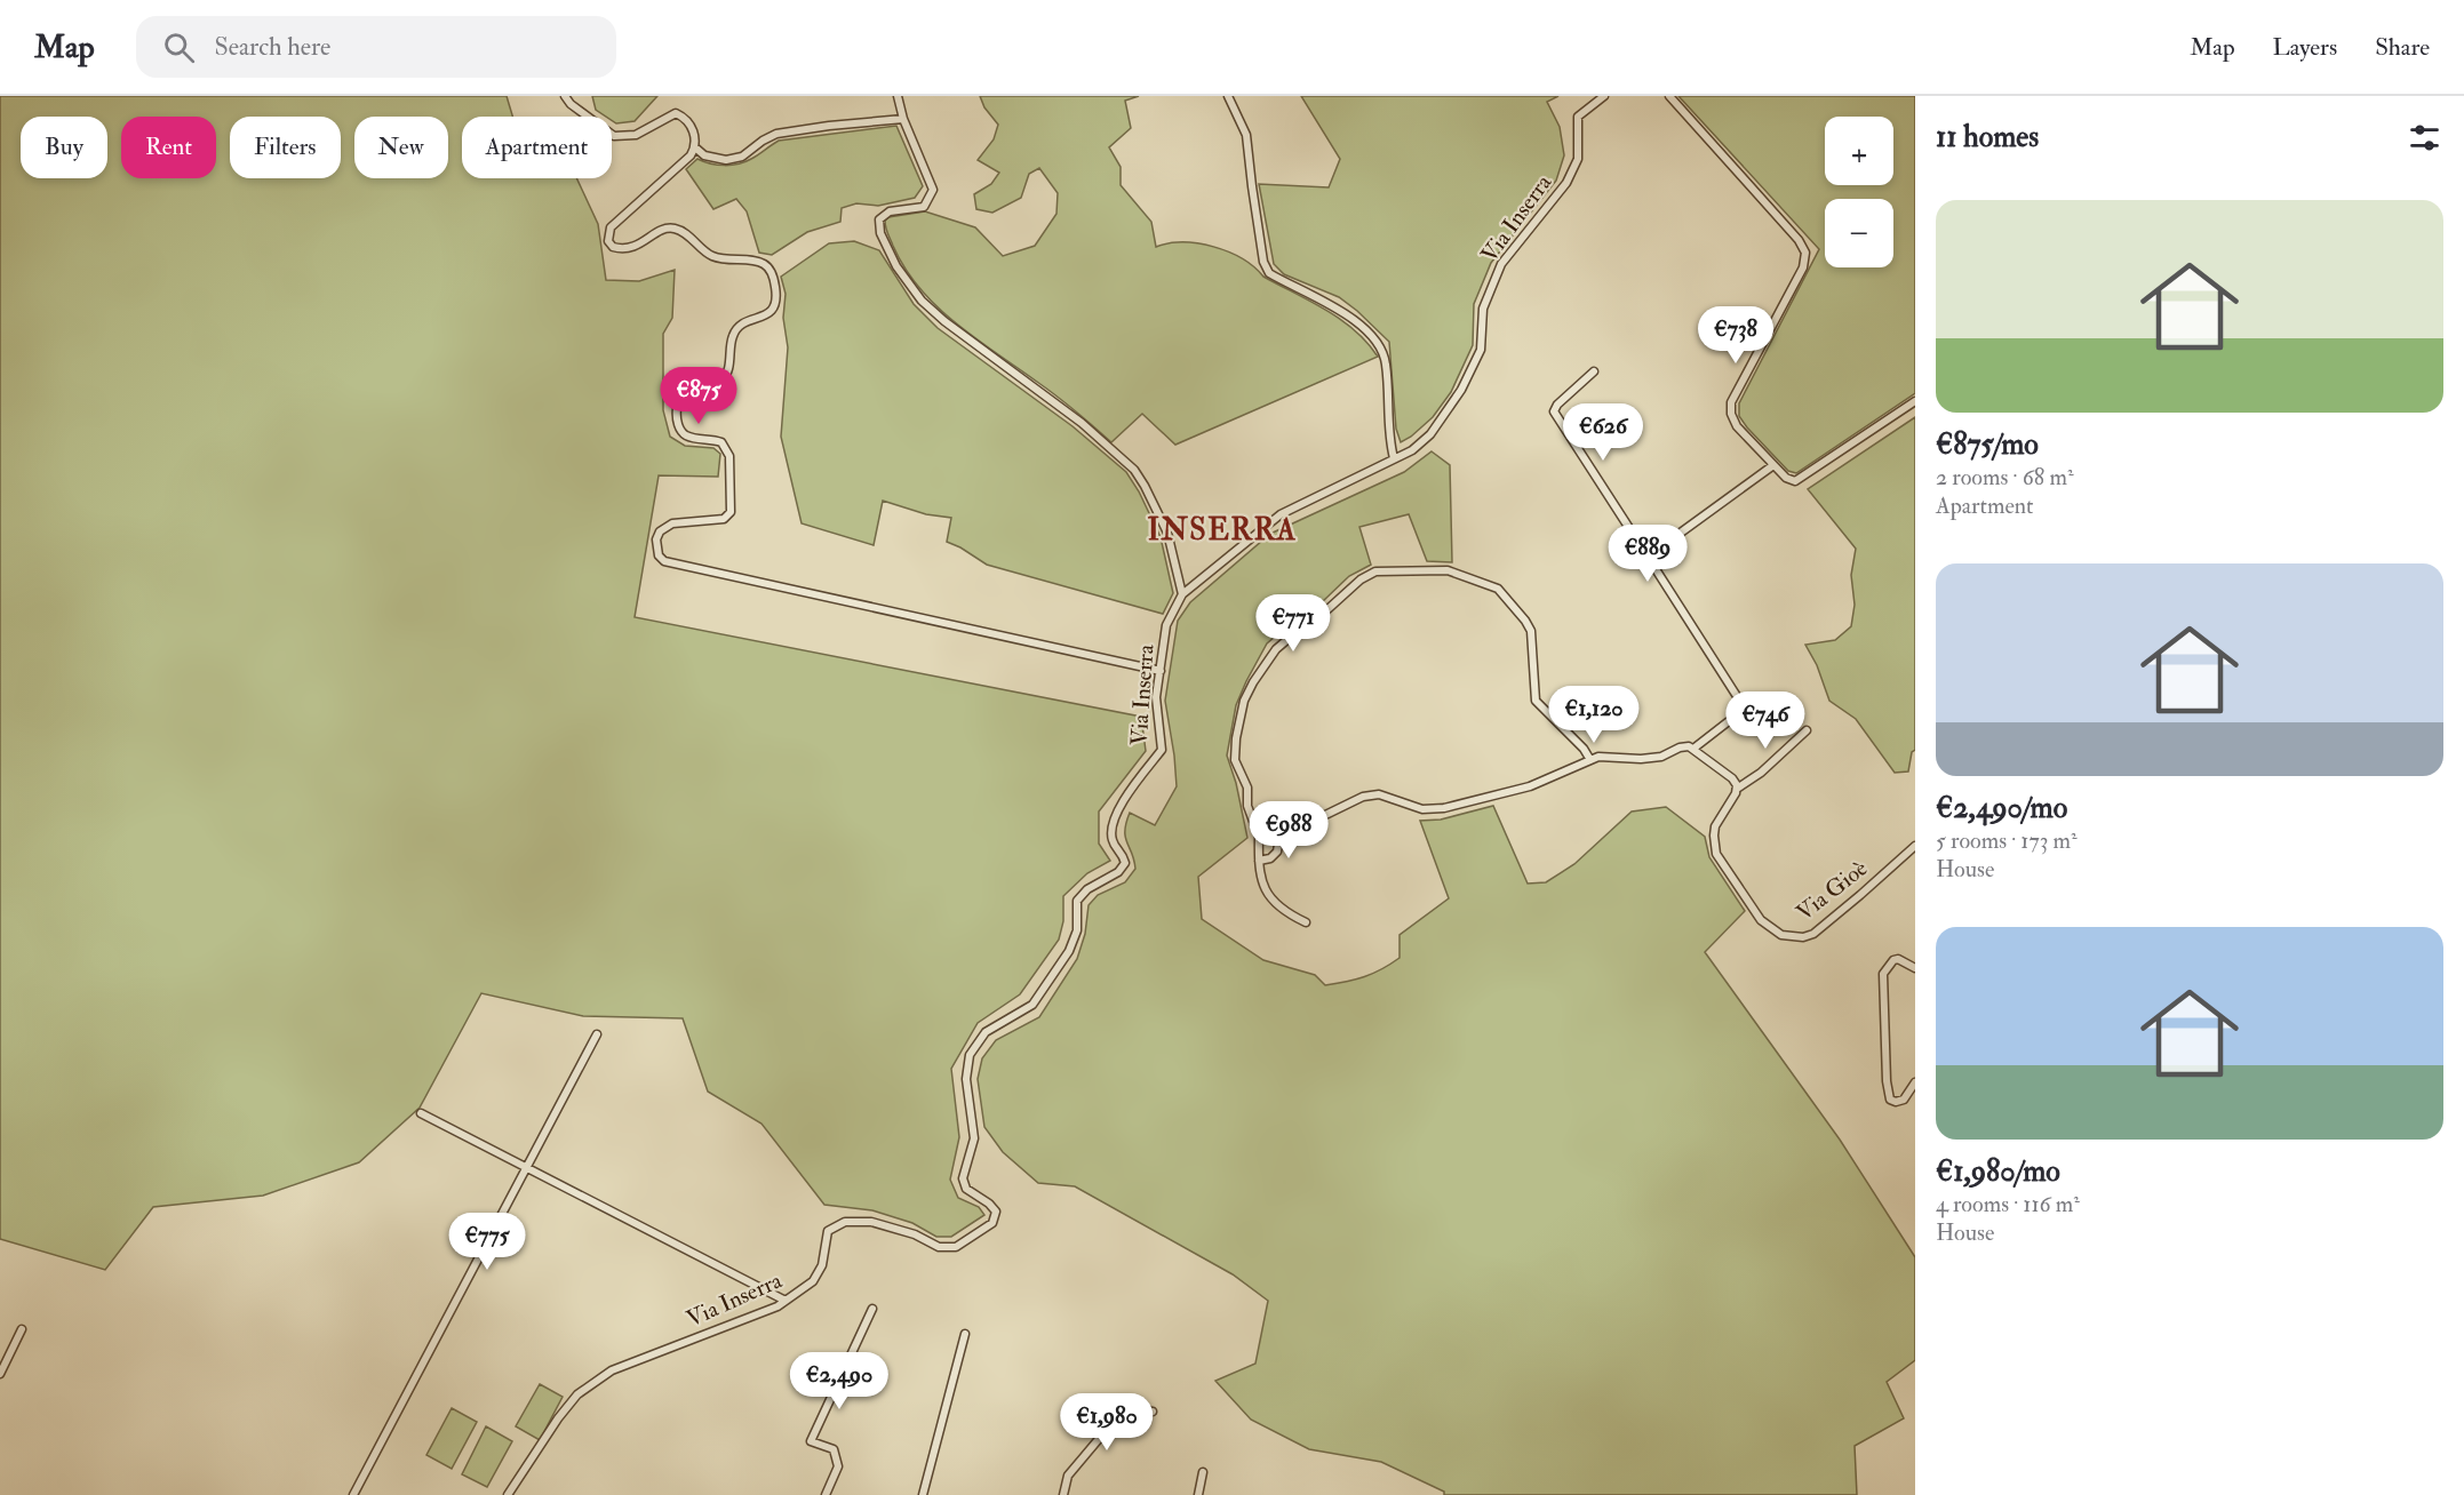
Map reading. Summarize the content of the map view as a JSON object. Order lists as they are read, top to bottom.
{
  "streets": {
    "street": ["Via Inserra", "Via Gioè"]
  },
  "districts": ["INSERRA"],
  "page": {
    "header": "Map",
    "search": "Search here",
    "nav": ["Map", "Layers", "Share"],
    "heading": "11 homes",
    "map_buttons": ["+", "−"],
    "chip": [
      "Buy",
      "Rent",
      "Filters",
      "New",
      "Apartment"
    ],
    "list": [
      {
        "name": "€875/mo",
        "note": "2 rooms · 68 m² · Apartment"
      },
      {
        "name": "€2,490/mo",
        "note": "5 rooms · 173 m² · House"
      },
      {
        "name": "€1,980/mo",
        "note": "4 rooms · 116 m² · House"
      }
    ],
    "price": [
      "€738",
      "€875",
      "€626",
      "€889",
      "€771",
      "€1,120",
      "€746",
      "€988",
      "€775",
      "€2,490",
      "€1,980"
    ]
  }
}
